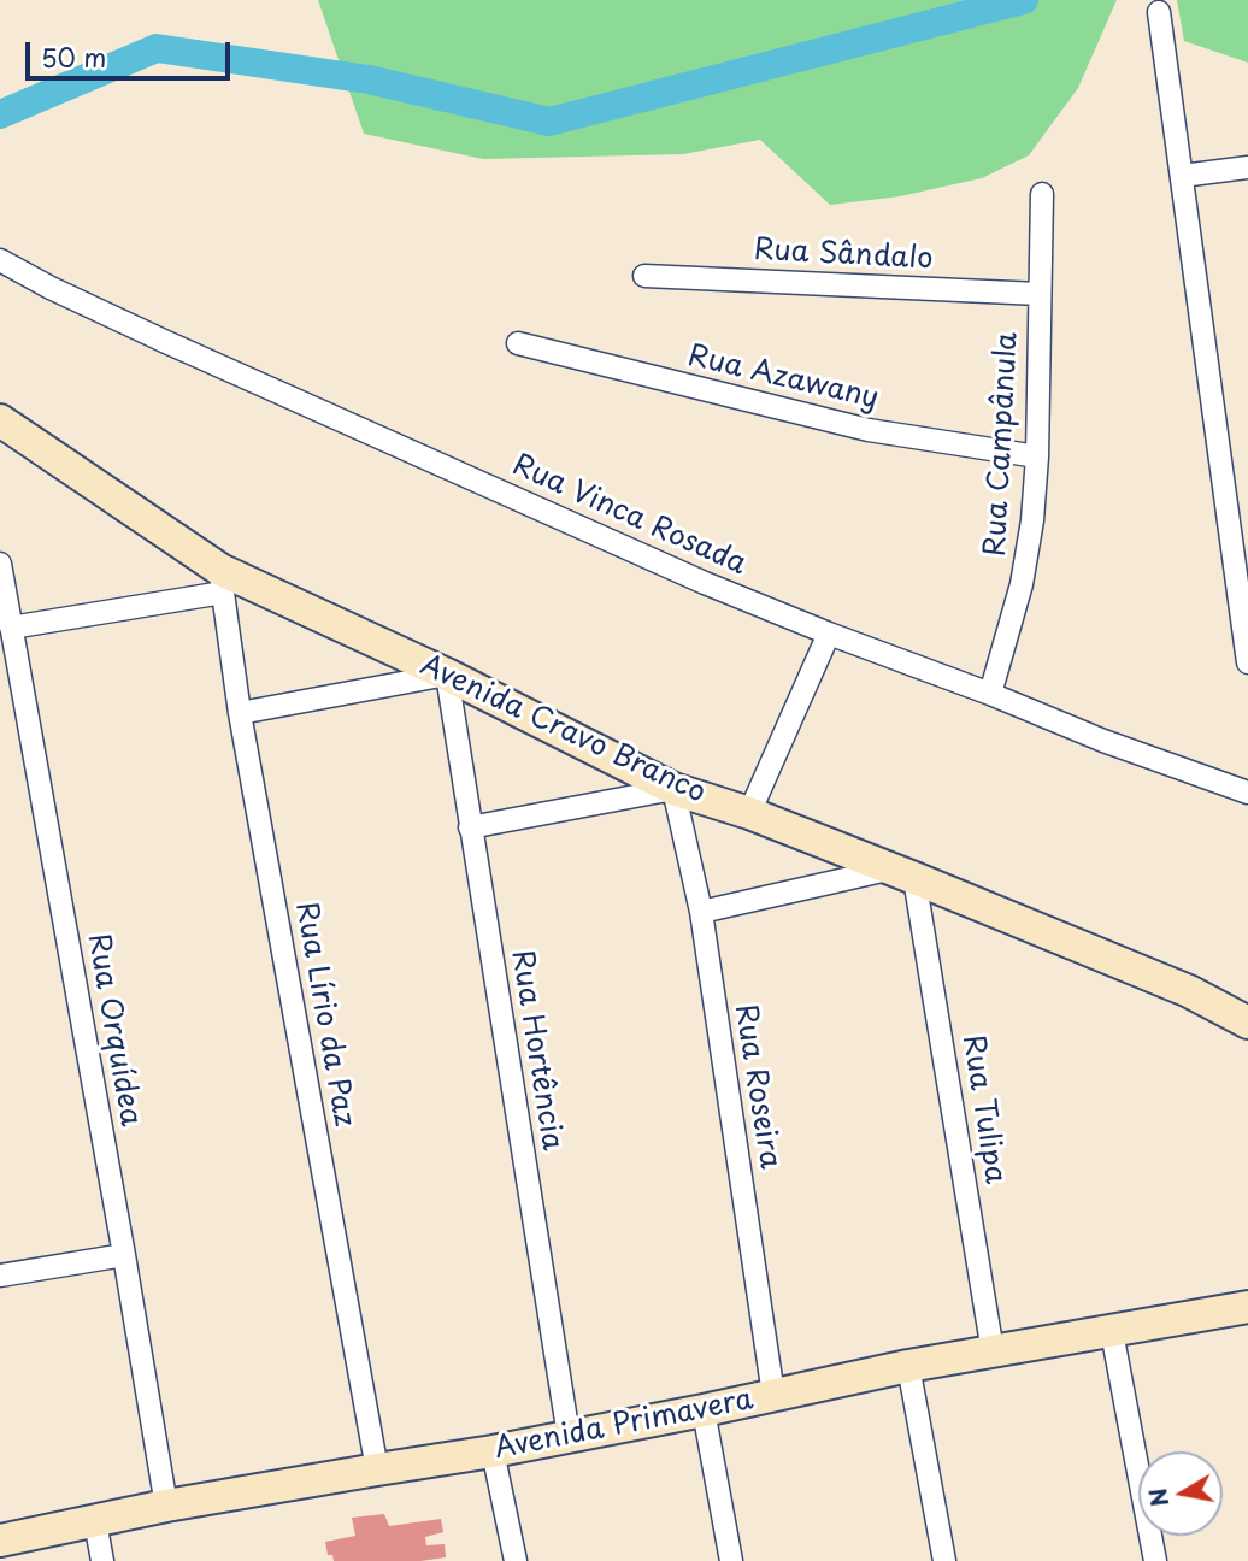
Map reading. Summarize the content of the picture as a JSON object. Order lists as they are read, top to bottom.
{
  "streets": {
    "street": [
      "Rua Sândalo",
      "Rua Azawany",
      "Rua Campânula",
      "Rua Vinca Rosada",
      "Avenida Cravo Branco",
      "Rua Lírio da Paz",
      "Rua Orquídea",
      "Rua Hortência",
      "Rua Roseira",
      "Rua Tulipa",
      "Avenida Primavera"
    ]
  },
  "crossings": [
    ["Rua Sândalo", "Rua Campânula"],
    ["Rua Azawany", "Rua Campânula"],
    ["Rua Campânula", "Rua Vinca Rosada"],
    ["Avenida Cravo Branco", "Rua Lírio da Paz"],
    ["Avenida Cravo Branco", "Rua Hortência"],
    ["Avenida Cravo Branco", "Rua Roseira"],
    ["Avenida Cravo Branco", "Rua Tulipa"],
    ["Rua Lírio da Paz", "Avenida Primavera"],
    ["Rua Orquídea", "Avenida Primavera"],
    ["Rua Hortência", "Avenida Primavera"],
    ["Rua Roseira", "Avenida Primavera"],
    ["Rua Tulipa", "Avenida Primavera"]
  ],
  "scale_bar": "50 m",
  "north": "left"
}
